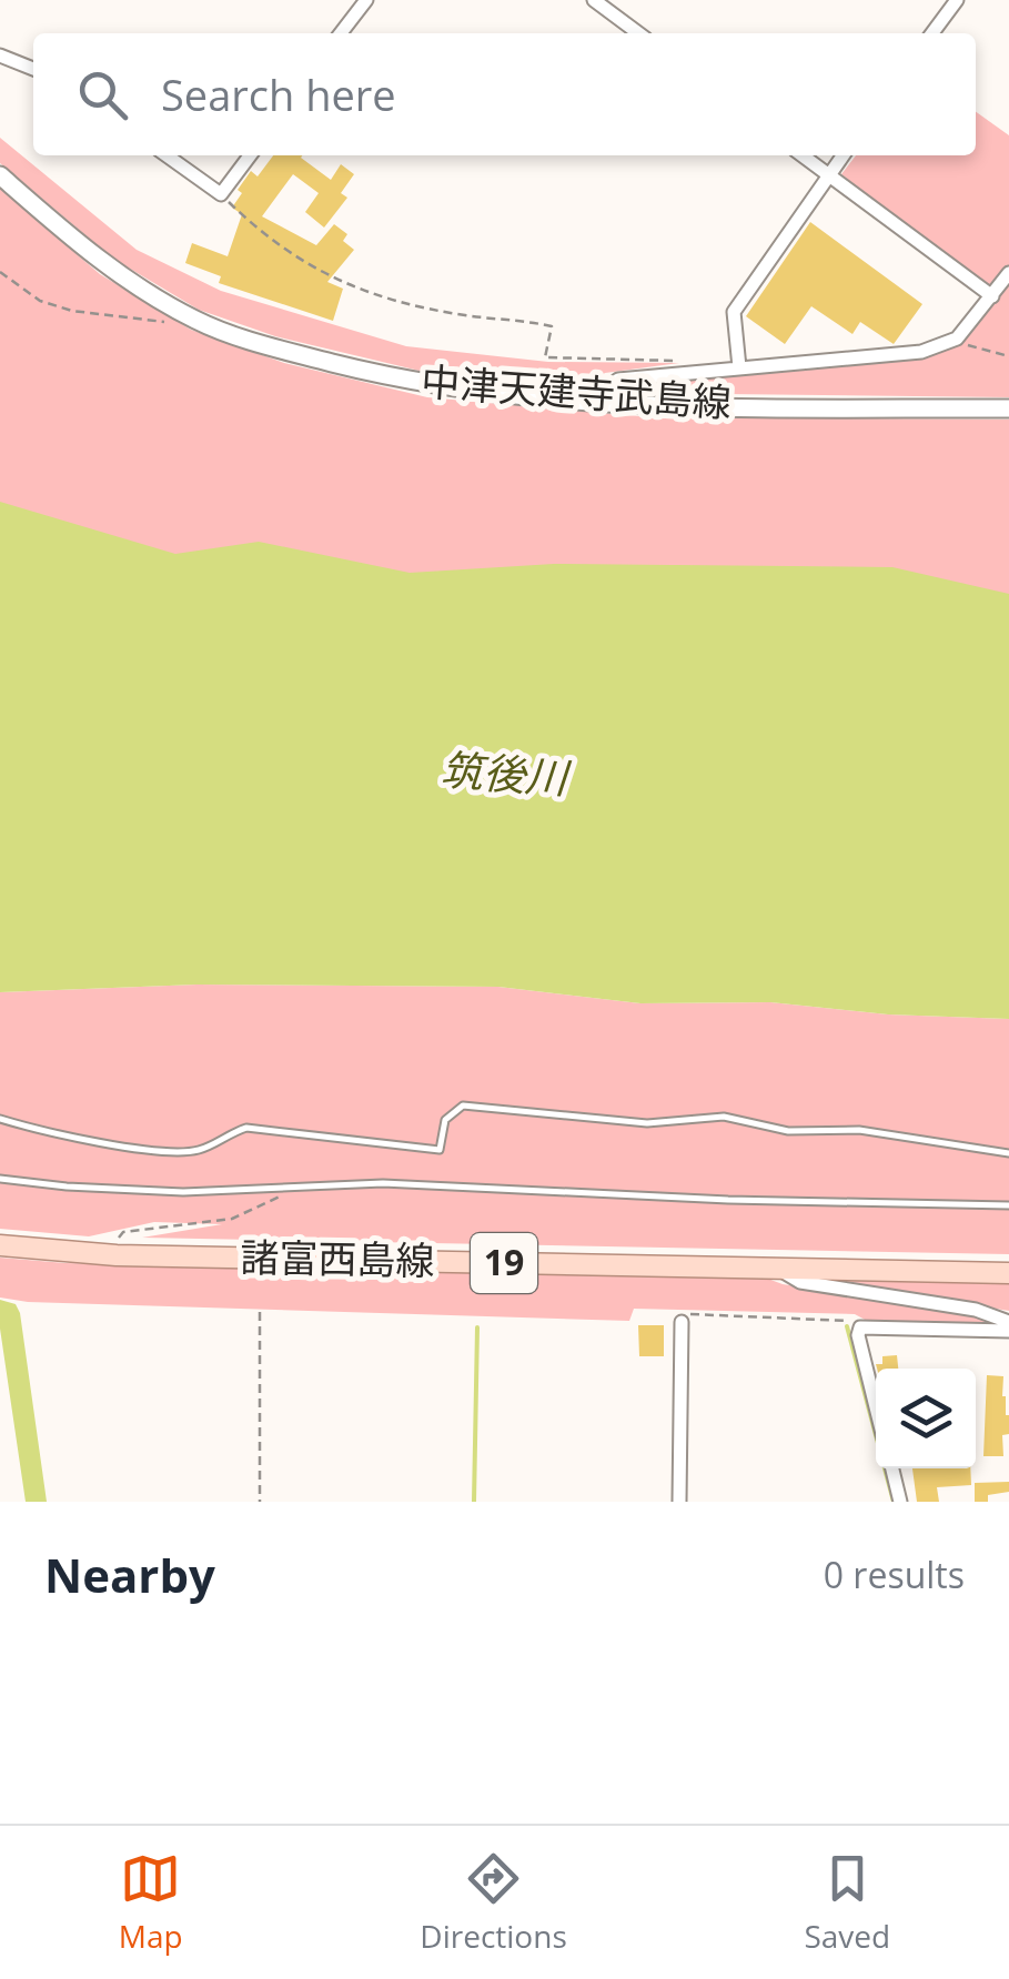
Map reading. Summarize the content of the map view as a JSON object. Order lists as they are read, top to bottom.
{
  "streets": {
    "main road": ["中津天建寺武島線", "諸富西島線", "19"]
  },
  "water": ["筑後川"],
  "page": {
    "search": "Search here",
    "heading": ["Nearby", "0 results"],
    "nav": ["Map", "Directions", "Saved"]
  }
}
